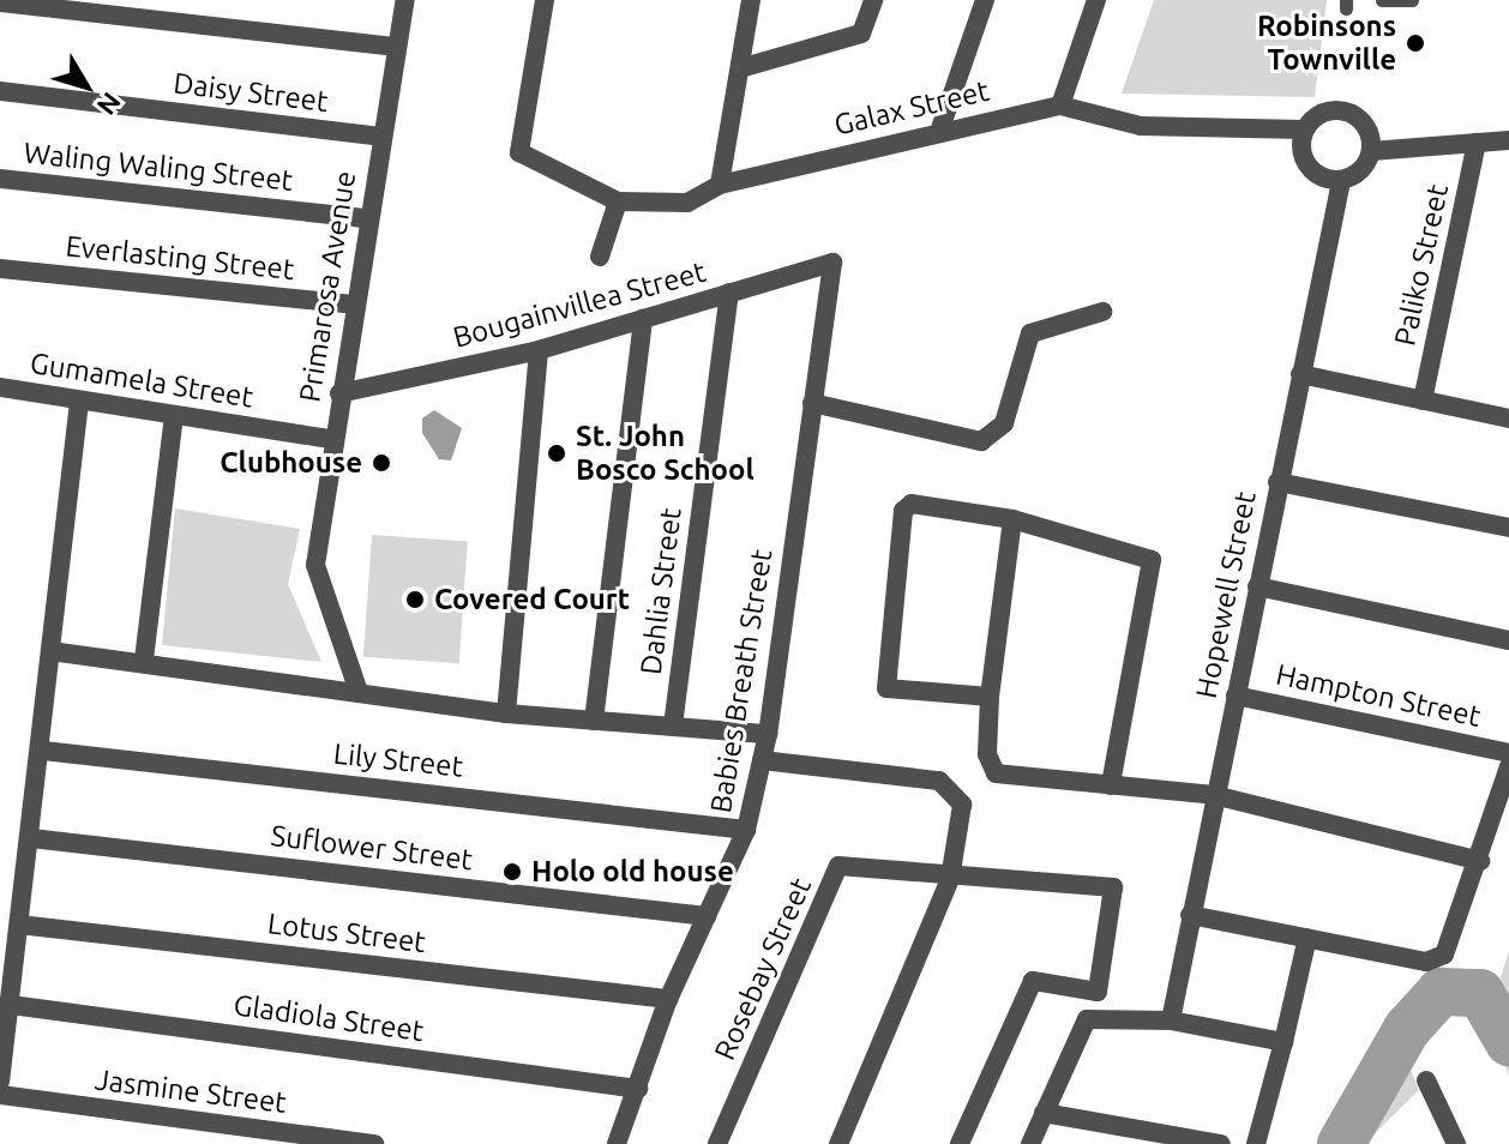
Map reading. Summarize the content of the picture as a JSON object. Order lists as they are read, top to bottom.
{
  "streets": {
    "street": [
      "Daisy Street",
      "Galax Street",
      "Waling Waling Street",
      "Everlasting Street",
      "Paliko Street",
      "Primarosa Avenue",
      "Bougainvillea Street",
      "Gumamela Street",
      "Dahlia Street",
      "Hopewell Street",
      "Babies Breath Street",
      "Hampton Street",
      "Lily Street",
      "Suflower Street",
      "Lotus Street",
      "Rosebay Street",
      "Gladiola Street",
      "Jasmine Street"
    ]
  },
  "crossings": [
    ["Daisy Street", "Primarosa Avenue"],
    ["Galax Street", "Hopewell Street"],
    ["Waling Waling Street", "Primarosa Avenue"],
    ["Everlasting Street", "Primarosa Avenue"],
    ["Primarosa Avenue", "Bougainvillea Street"],
    ["Primarosa Avenue", "Gumamela Street"],
    ["Bougainvillea Street", "Dahlia Street"],
    ["Bougainvillea Street", "Babies Breath Street"],
    ["Hopewell Street", "Hampton Street"],
    ["Babies Breath Street", "Lily Street"],
    ["Babies Breath Street", "Suflower Street"],
    ["Babies Breath Street", "Lotus Street"],
    ["Babies Breath Street", "Gladiola Street"]
  ],
  "places": [
    "Robinsons Townville",
    "St. John Bosco School",
    "Clubhouse",
    "Covered Court",
    "Holo old house"
  ],
  "north": "bottom right"
}
